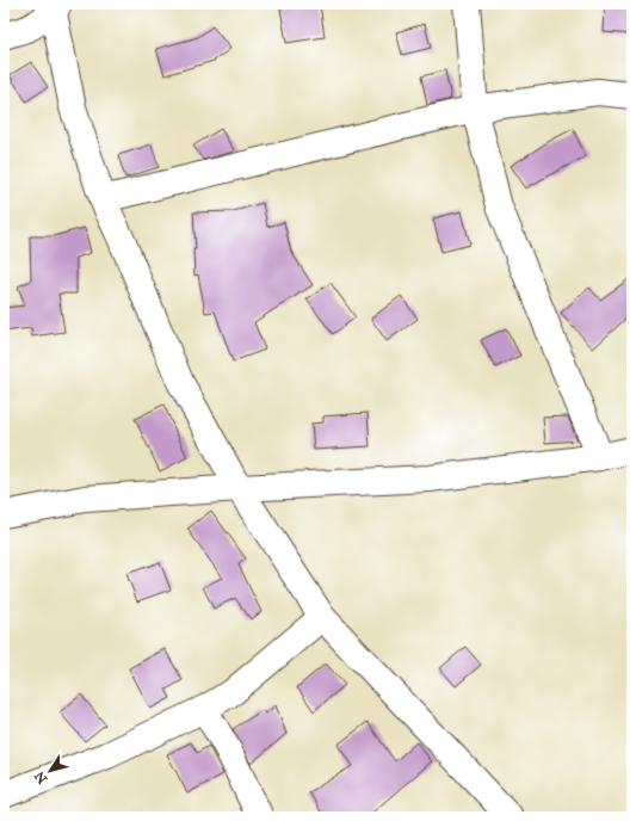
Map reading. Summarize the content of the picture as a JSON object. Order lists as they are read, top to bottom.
{
  "north": "bottom left"
}
